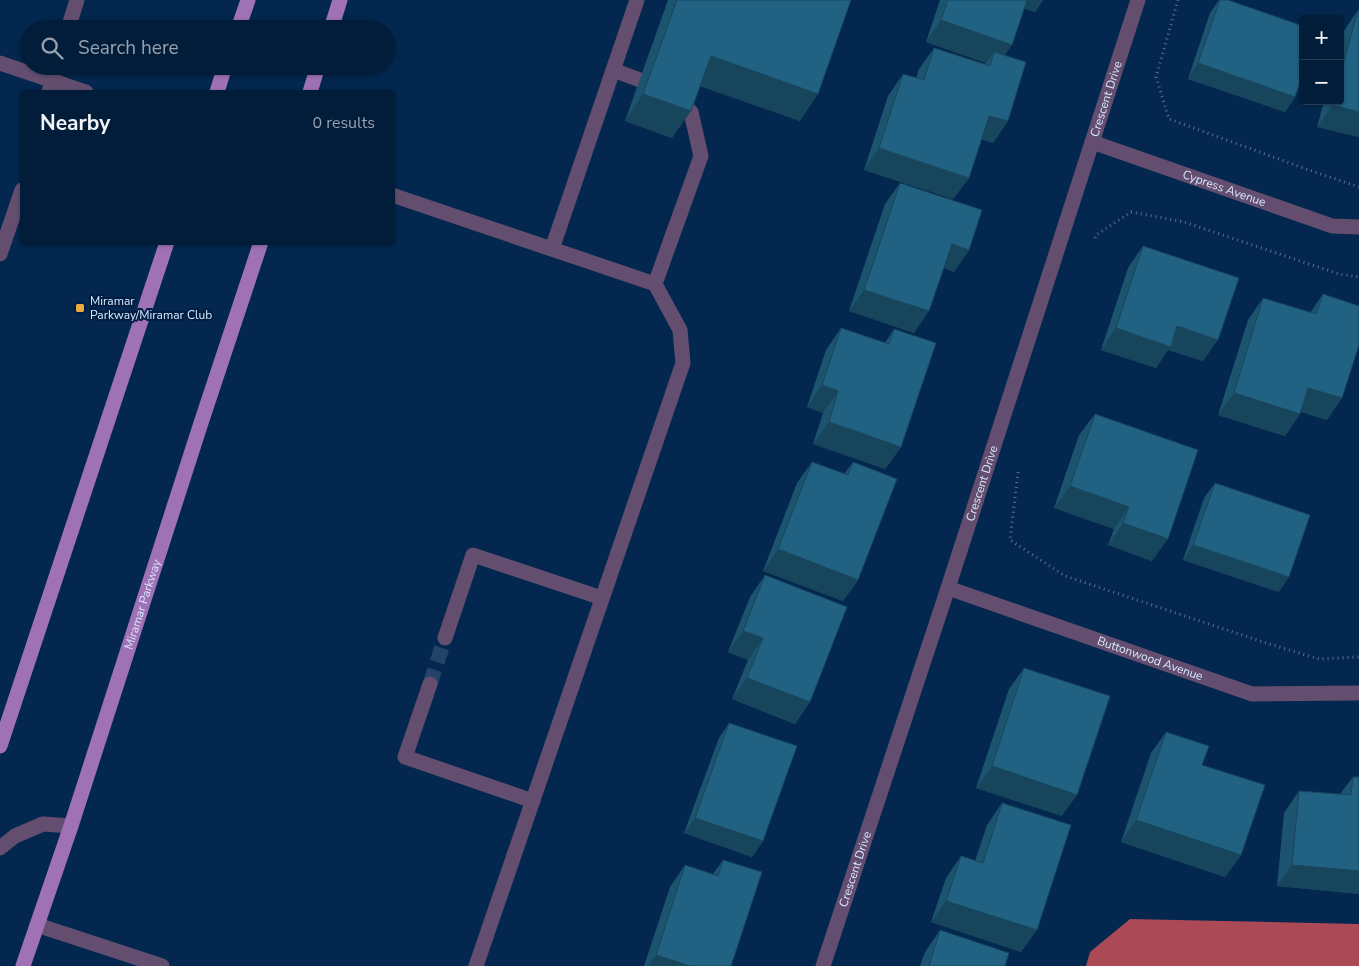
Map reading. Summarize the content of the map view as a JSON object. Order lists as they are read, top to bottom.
{
  "streets": {
    "main road": ["Miramar Parkway"],
    "street": ["Crescent Drive", "Cypress Avenue", "Buttonwood Avenue"]
  },
  "crossings": [
    ["Crescent Drive", "Cypress Avenue"],
    ["Crescent Drive", "Buttonwood Avenue"]
  ],
  "places": {
    "transit": ["Miramar Parkway/Miramar Club"]
  },
  "page": {
    "map_buttons": ["+", "−"],
    "search": "Search here",
    "heading": ["Nearby", "0 results"]
  }
}
